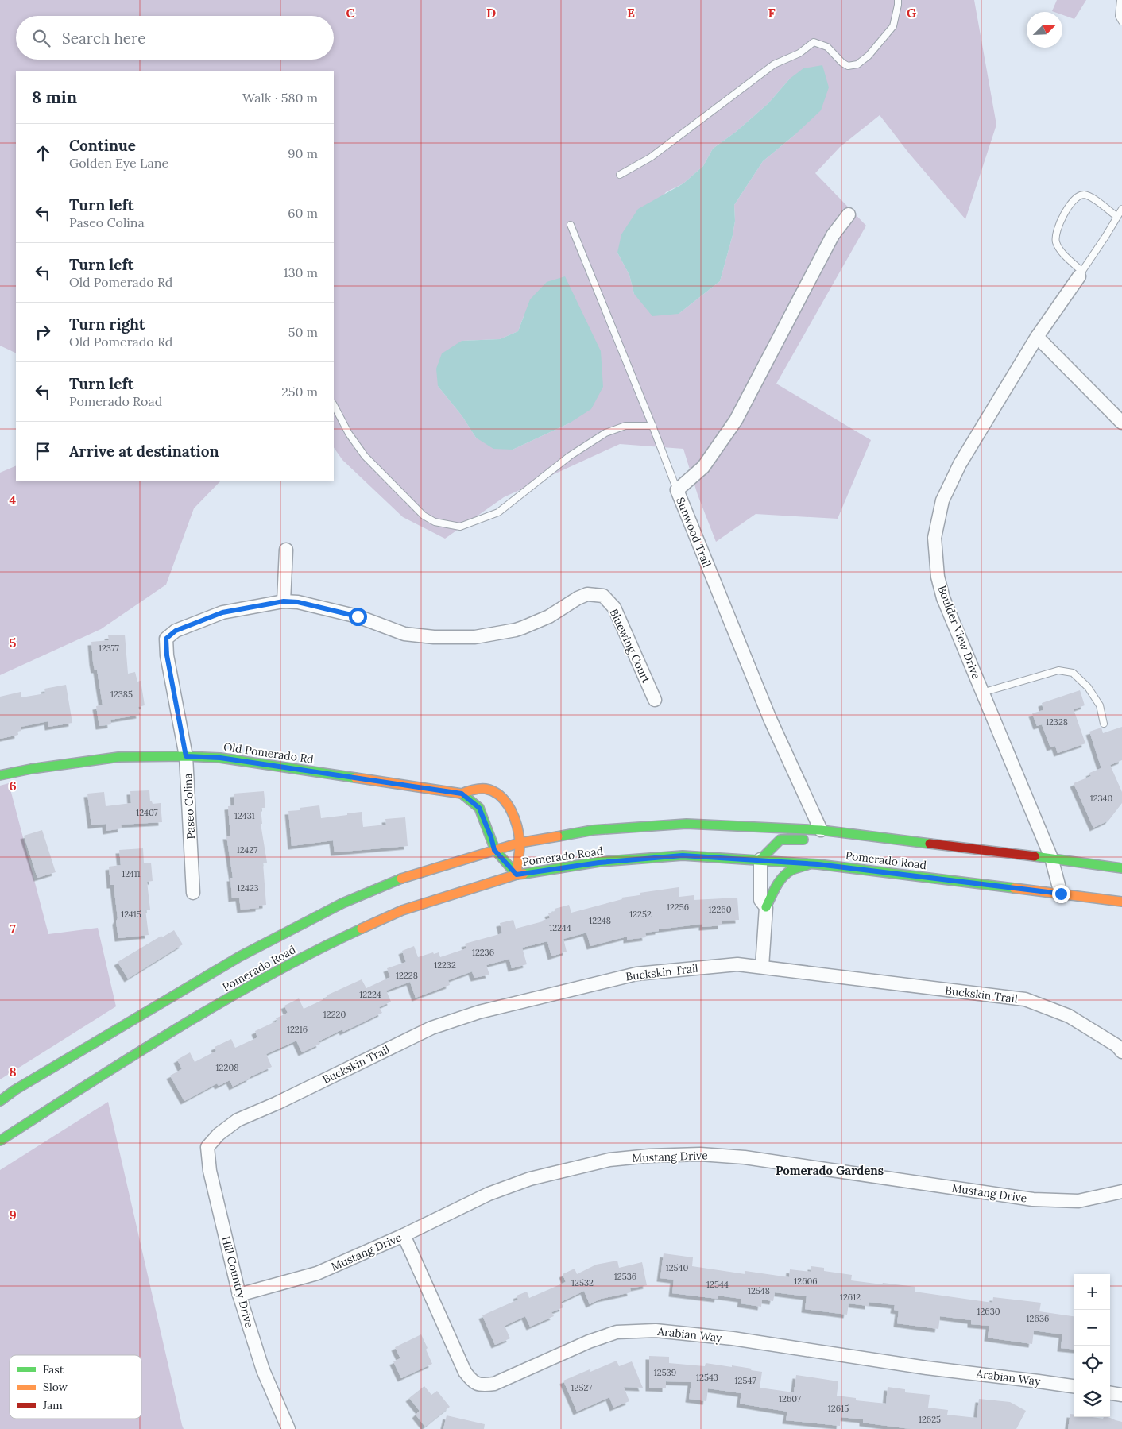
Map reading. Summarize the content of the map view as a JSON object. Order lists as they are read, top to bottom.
{
  "streets": {
    "main road": ["Old Pomerado Rd", "Pomerado Road"],
    "street": [
      "Sunwood Trail",
      "Boulder View Drive",
      "Bluewing Court",
      "Paseo Colina",
      "Buckskin Trail",
      "Mustang Drive",
      "Hill Country Drive",
      "Arabian Way"
    ]
  },
  "crossings": [
    ["Sunwood Trail", "Pomerado Road"],
    ["Boulder View Drive", "Pomerado Road"],
    ["Bluewing Court", "Paseo Colina"],
    ["Old Pomerado Rd", "Paseo Colina"],
    ["Old Pomerado Rd", "Pomerado Road"],
    ["Buckskin Trail", "Hill Country Drive"],
    ["Mustang Drive", "Hill Country Drive"],
    ["Mustang Drive", "Arabian Way"]
  ],
  "districts": ["Pomerado Gardens"],
  "house_numbers": [
    "12377",
    "12385",
    "12328",
    "12340",
    "12407",
    "12431",
    "12427",
    "12411",
    "12423",
    "12256",
    "12260",
    "12415",
    "12252",
    "12248",
    "12244",
    "12236",
    "12232",
    "12228",
    "12224",
    "12220",
    "12216",
    "12208",
    "12540",
    "12536",
    "12606",
    "12532",
    "12544",
    "12548",
    "12612",
    "12630",
    "12636",
    "12539",
    "12543",
    "12547",
    "12527",
    "12607",
    "12615",
    "12625"
  ],
  "legend": ["Fast", "Slow", "Jam"],
  "north": "top right",
  "page": {
    "search": "Search here",
    "heading": ["8 min", "Walk · 580 m"],
    "list": [
      ["Continue", "Golden Eye Lane", "90 m"],
      ["Turn left", "Paseo Colina", "60 m"],
      ["Turn left", "Old Pomerado Rd", "130 m"],
      ["Turn right", "Old Pomerado Rd", "50 m"],
      ["Turn left", "Pomerado Road", "250 m"],
      "Arrive at destination"
    ],
    "map_buttons": ["+", "−"]
  },
  "grid": {
    "columns": [
      "C",
      "D",
      "E",
      "F",
      "G"
    ],
    "rows": [
      "4",
      "5",
      "6",
      "7",
      "8",
      "9"
    ]
  }
}
